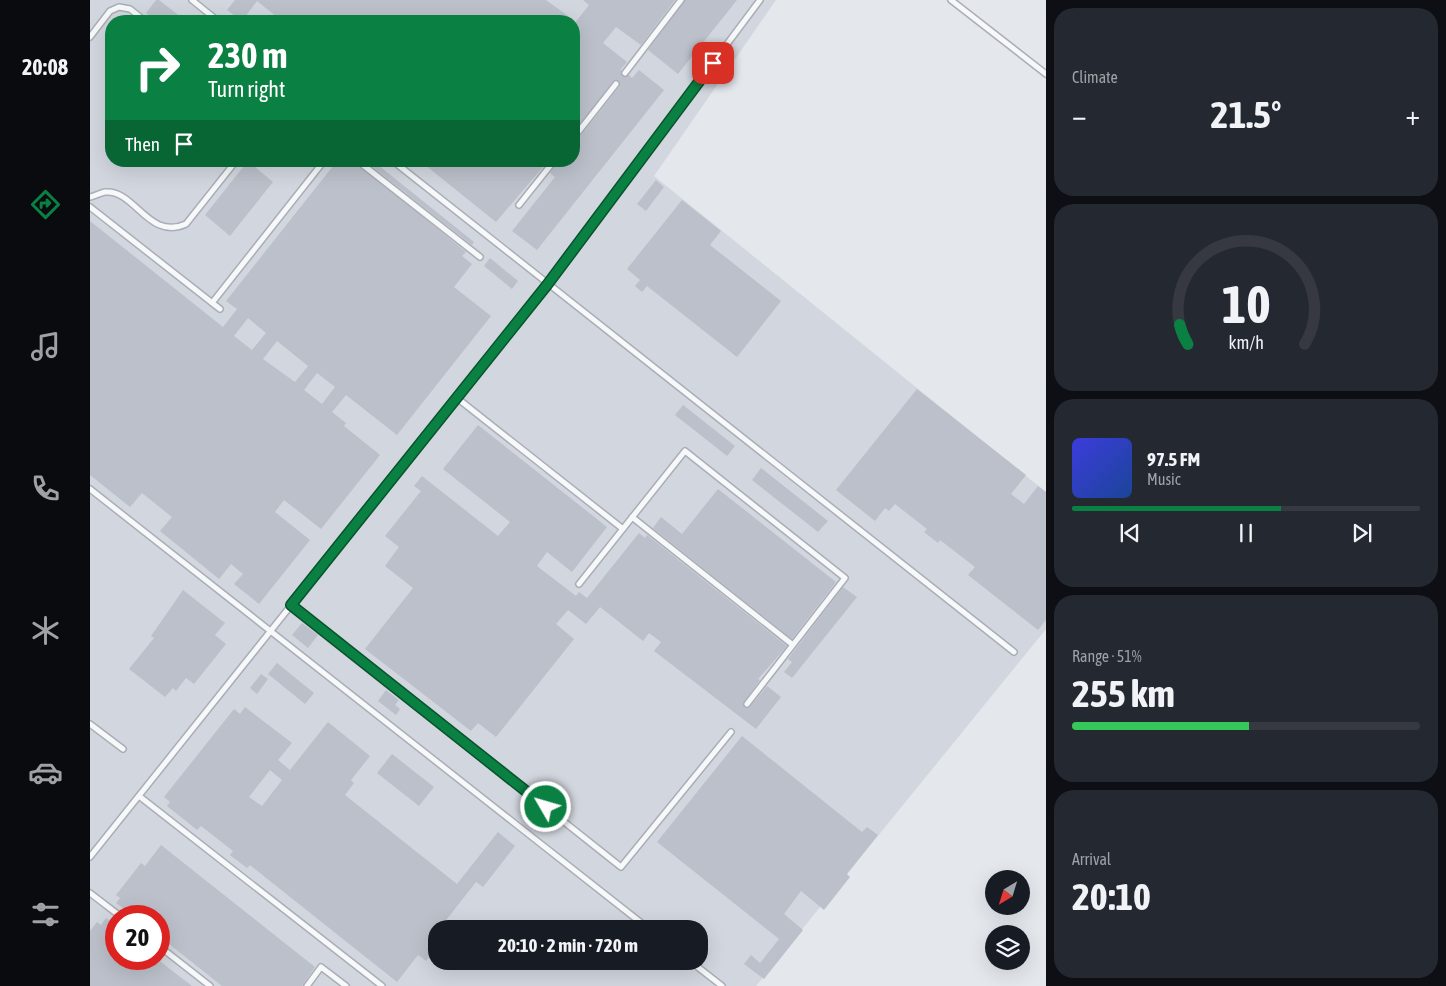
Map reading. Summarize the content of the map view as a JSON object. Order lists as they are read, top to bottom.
{
  "north": "bottom left",
  "page": {
    "tabs": "20:08",
    "tile": [
      "Climate",
      ["Range · 51%", "255 km"],
      ["Arrival", "20:10"]
    ],
    "turn": ["230 m", "Turn right"],
    "heat": ["−", "21.5°", "+"],
    "then": "Then",
    "song": ["97.5 FM", "Music"],
    "limit": "20",
    "trip": "20:10 · 2 min · 720 m",
    "gauge": ["10", "km/h"]
  }
}
